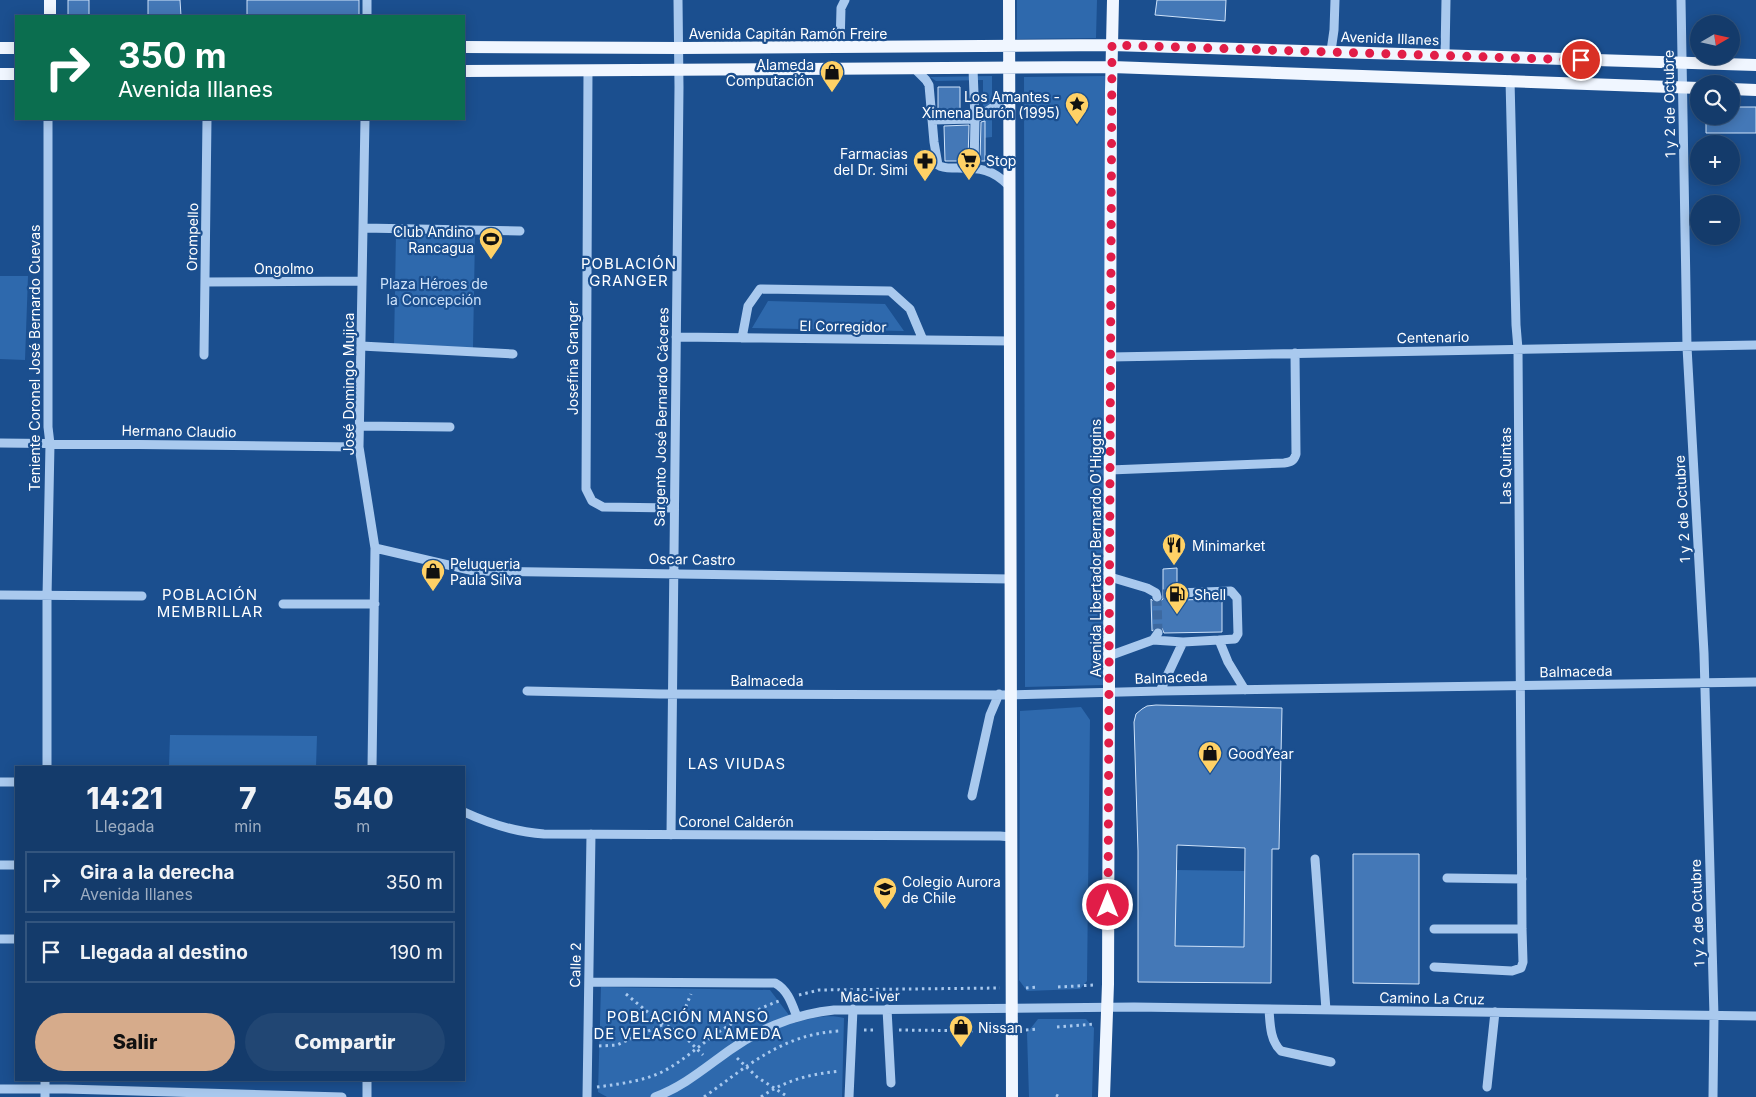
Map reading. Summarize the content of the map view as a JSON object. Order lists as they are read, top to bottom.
{
  "streets": {
    "main road": ["Avenida Capitán Ramón Freire", "Avenida Illanes", "Avenida Libertador Bernardo O'Higgins"],
    "street": [
      "1 y 2 de Octubre",
      "Orompello",
      "Ongolmo",
      "El Corregidor",
      "Centenario",
      "Teniente Coronel José Bernardo Cuevas",
      "Josefina Granger",
      "José Domingo Mujica",
      "Sargento José Bernardo Cáceres",
      "Hermano Claudio",
      "Las Quintas",
      "Oscar Castro",
      "Balmaceda",
      "Coronel Calderón",
      "Calle 2",
      "Mac-Iver",
      "Camino La Cruz"
    ]
  },
  "crossings": [
    ["Avenida Capitán Ramón Freire", "Avenida Illanes"],
    ["Avenida Capitán Ramón Freire", "Sargento José Bernardo Cáceres"],
    ["Avenida Capitán Ramón Freire", "Avenida Libertador Bernardo O'Higgins"],
    ["Avenida Illanes", "1 y 2 de Octubre"],
    ["Avenida Illanes", "Avenida Libertador Bernardo O'Higgins"],
    ["1 y 2 de Octubre", "Centenario"],
    ["1 y 2 de Octubre", "Balmaceda"],
    ["1 y 2 de Octubre", "Camino La Cruz"],
    ["Orompello", "Ongolmo"],
    ["Ongolmo", "José Domingo Mujica"],
    ["El Corregidor", "Sargento José Bernardo Cáceres"],
    ["Centenario", "Las Quintas"],
    ["Centenario", "Avenida Libertador Bernardo O'Higgins"],
    ["Teniente Coronel José Bernardo Cuevas", "Hermano Claudio"],
    ["Josefina Granger", "Sargento José Bernardo Cáceres"],
    ["José Domingo Mujica", "Hermano Claudio"],
    ["José Domingo Mujica", "Oscar Castro"],
    ["Sargento José Bernardo Cáceres", "Oscar Castro"],
    ["Sargento José Bernardo Cáceres", "Balmaceda"],
    ["Sargento José Bernardo Cáceres", "Coronel Calderón"],
    ["Las Quintas", "Balmaceda"],
    ["Avenida Libertador Bernardo O'Higgins", "Balmaceda"],
    ["Avenida Libertador Bernardo O'Higgins", "Mac-Iver"],
    ["Avenida Libertador Bernardo O'Higgins", "Camino La Cruz"],
    ["Coronel Calderón", "Calle 2"],
    ["Mac-Iver", "Camino La Cruz"]
  ],
  "districts": [
    "POBLACIÓN GRANGER",
    "POBLACIÓN MEMBRILLAR",
    "LAS VIUDAS",
    "POBLACIÓN MANSO DE VELASCO ALAMEDA"
  ],
  "parks": ["Plaza Héroes de la Concepción"],
  "places": {
    "shop": [
      "Alameda Computación",
      "Peluqueria Paula Silva",
      "GoodYear",
      "Nissan"
    ],
    "place": ["Los Amantes - Ximena Burón (1995)"],
    "supermarket": ["Stop"],
    "pharmacy": ["Farmacias del Dr. Simi"],
    "sports": ["Club Andino Rancagua"],
    "restaurant": ["Minimarket"],
    "fuel station": ["Shell"],
    "school or university": ["Colegio Aurora de Chile"]
  },
  "north": "right",
  "page": {
    "map_buttons": ["+", "−"],
    "turn": ["350 m", "Avenida Illanes"],
    "eta": [
      "14:21",
      "Llegada",
      "7",
      "min",
      "540",
      "m"
    ],
    "list": [
      {
        "name": "Gira a la derecha",
        "note": "Avenida Illanes",
        "value": "350 m"
      },
      {
        "name": "Llegada al destino",
        "value": "190 m"
      }
    ],
    "buttons": ["Salir", "Compartir"]
  }
}
